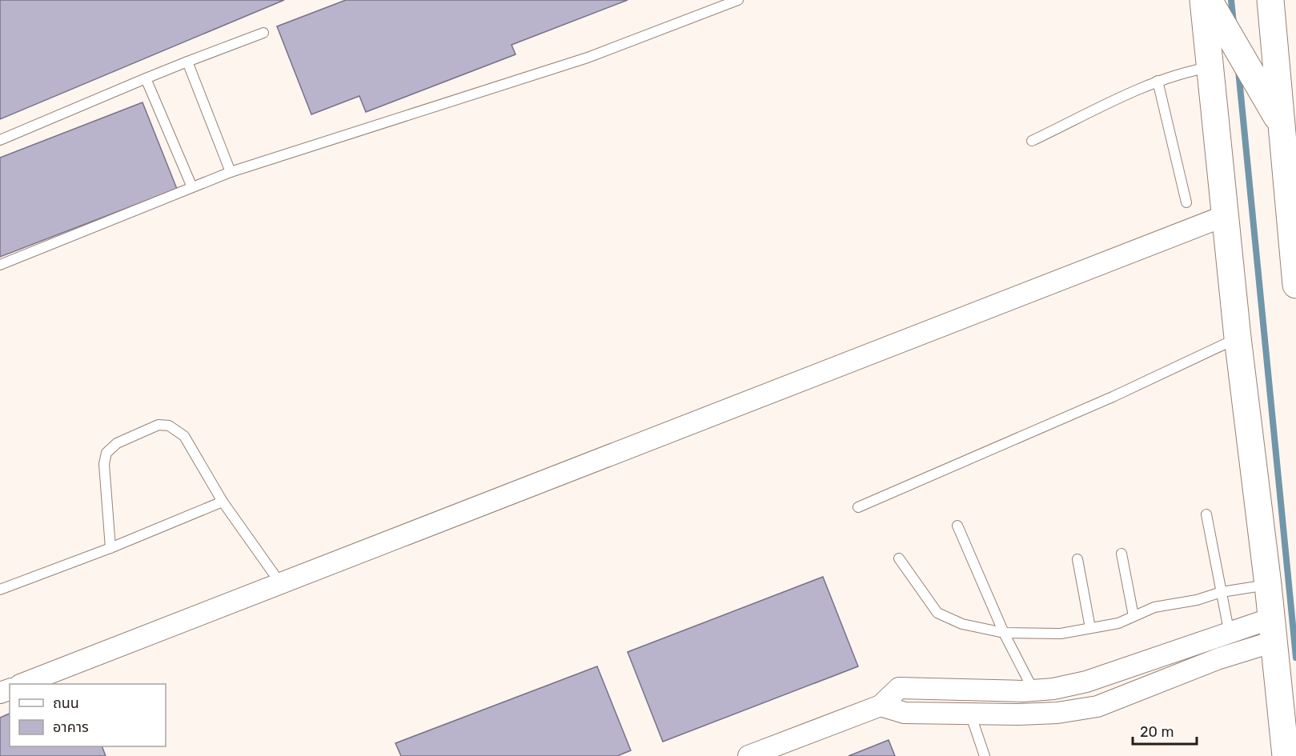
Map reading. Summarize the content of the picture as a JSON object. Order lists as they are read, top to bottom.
{
  "legend": ["ถนน", "อาคาร"],
  "scale_bar": "20 m"
}
